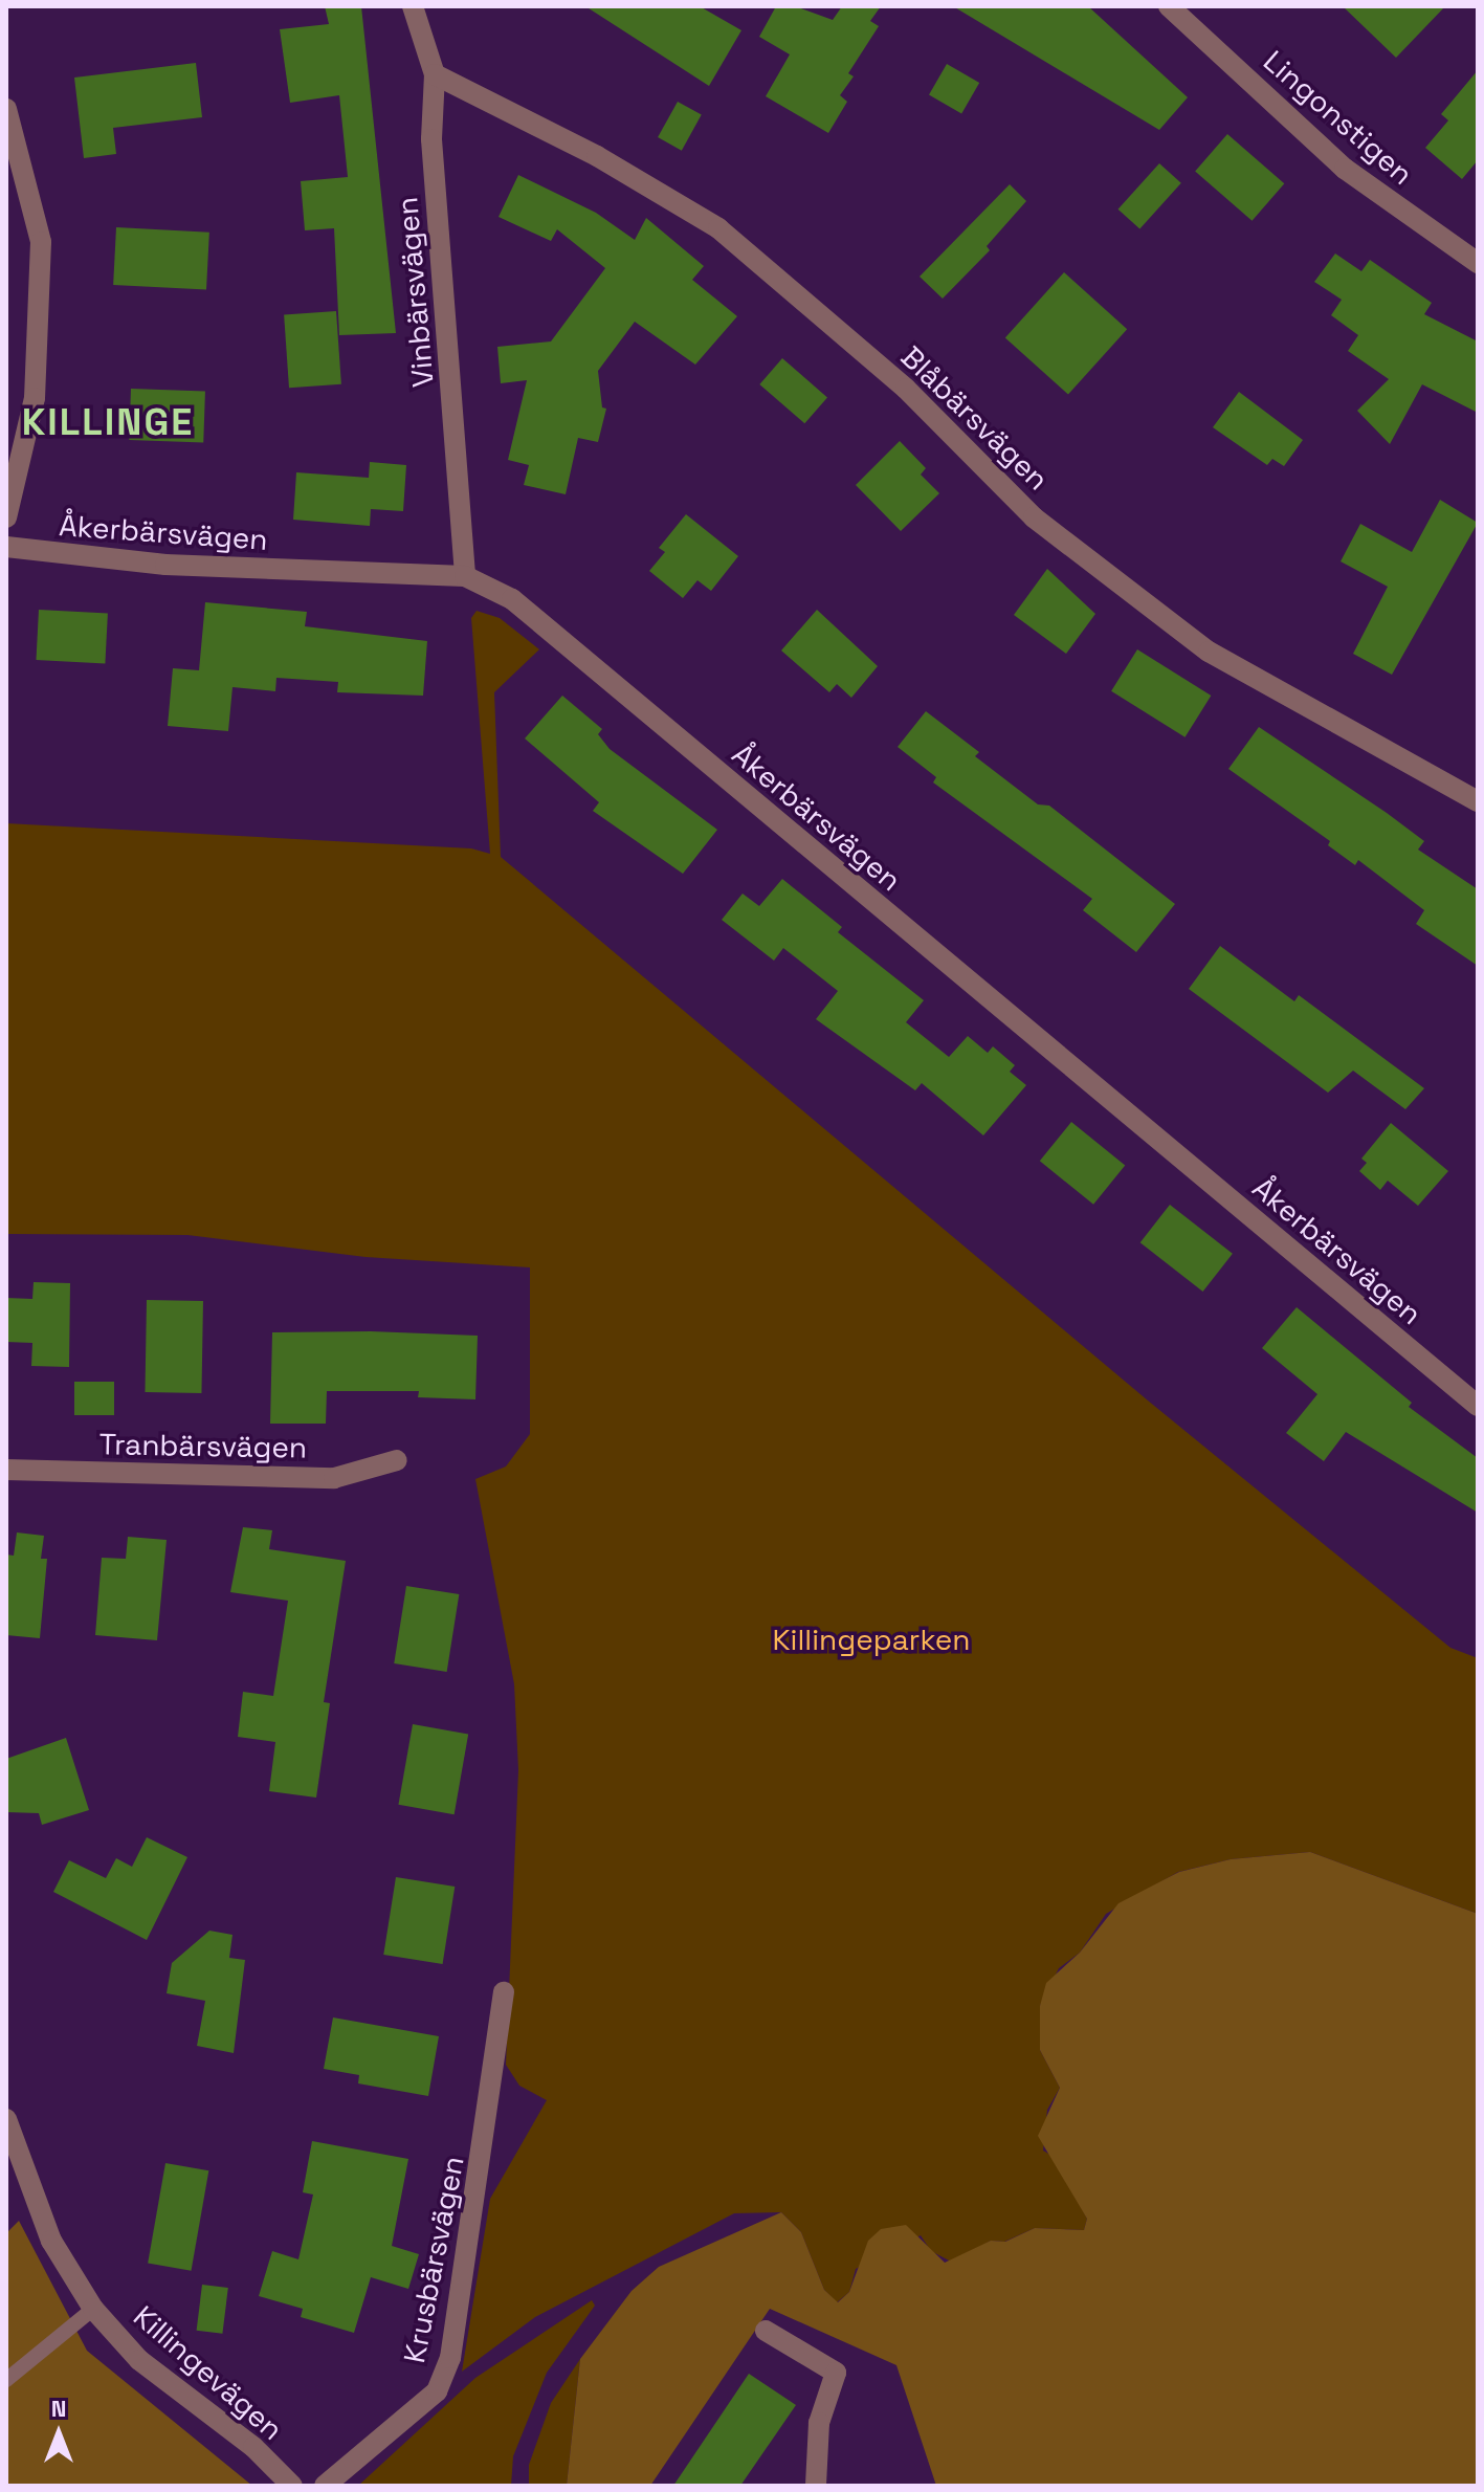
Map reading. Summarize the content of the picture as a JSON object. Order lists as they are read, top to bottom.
{
  "streets": {
    "street": [
      "Lingonstigen",
      "Vinbärsvägen",
      "Blåbärsvägen",
      "Åkerbärsvägen",
      "Tranbärsvägen",
      "Krusbärsvägen",
      "Killingevägen"
    ]
  },
  "crossings": [
    ["Vinbärsvägen", "Blåbärsvägen"],
    ["Vinbärsvägen", "Åkerbärsvägen"]
  ],
  "districts": ["KILLINGE"],
  "parks": ["Killingeparken"],
  "north": "top"
}
